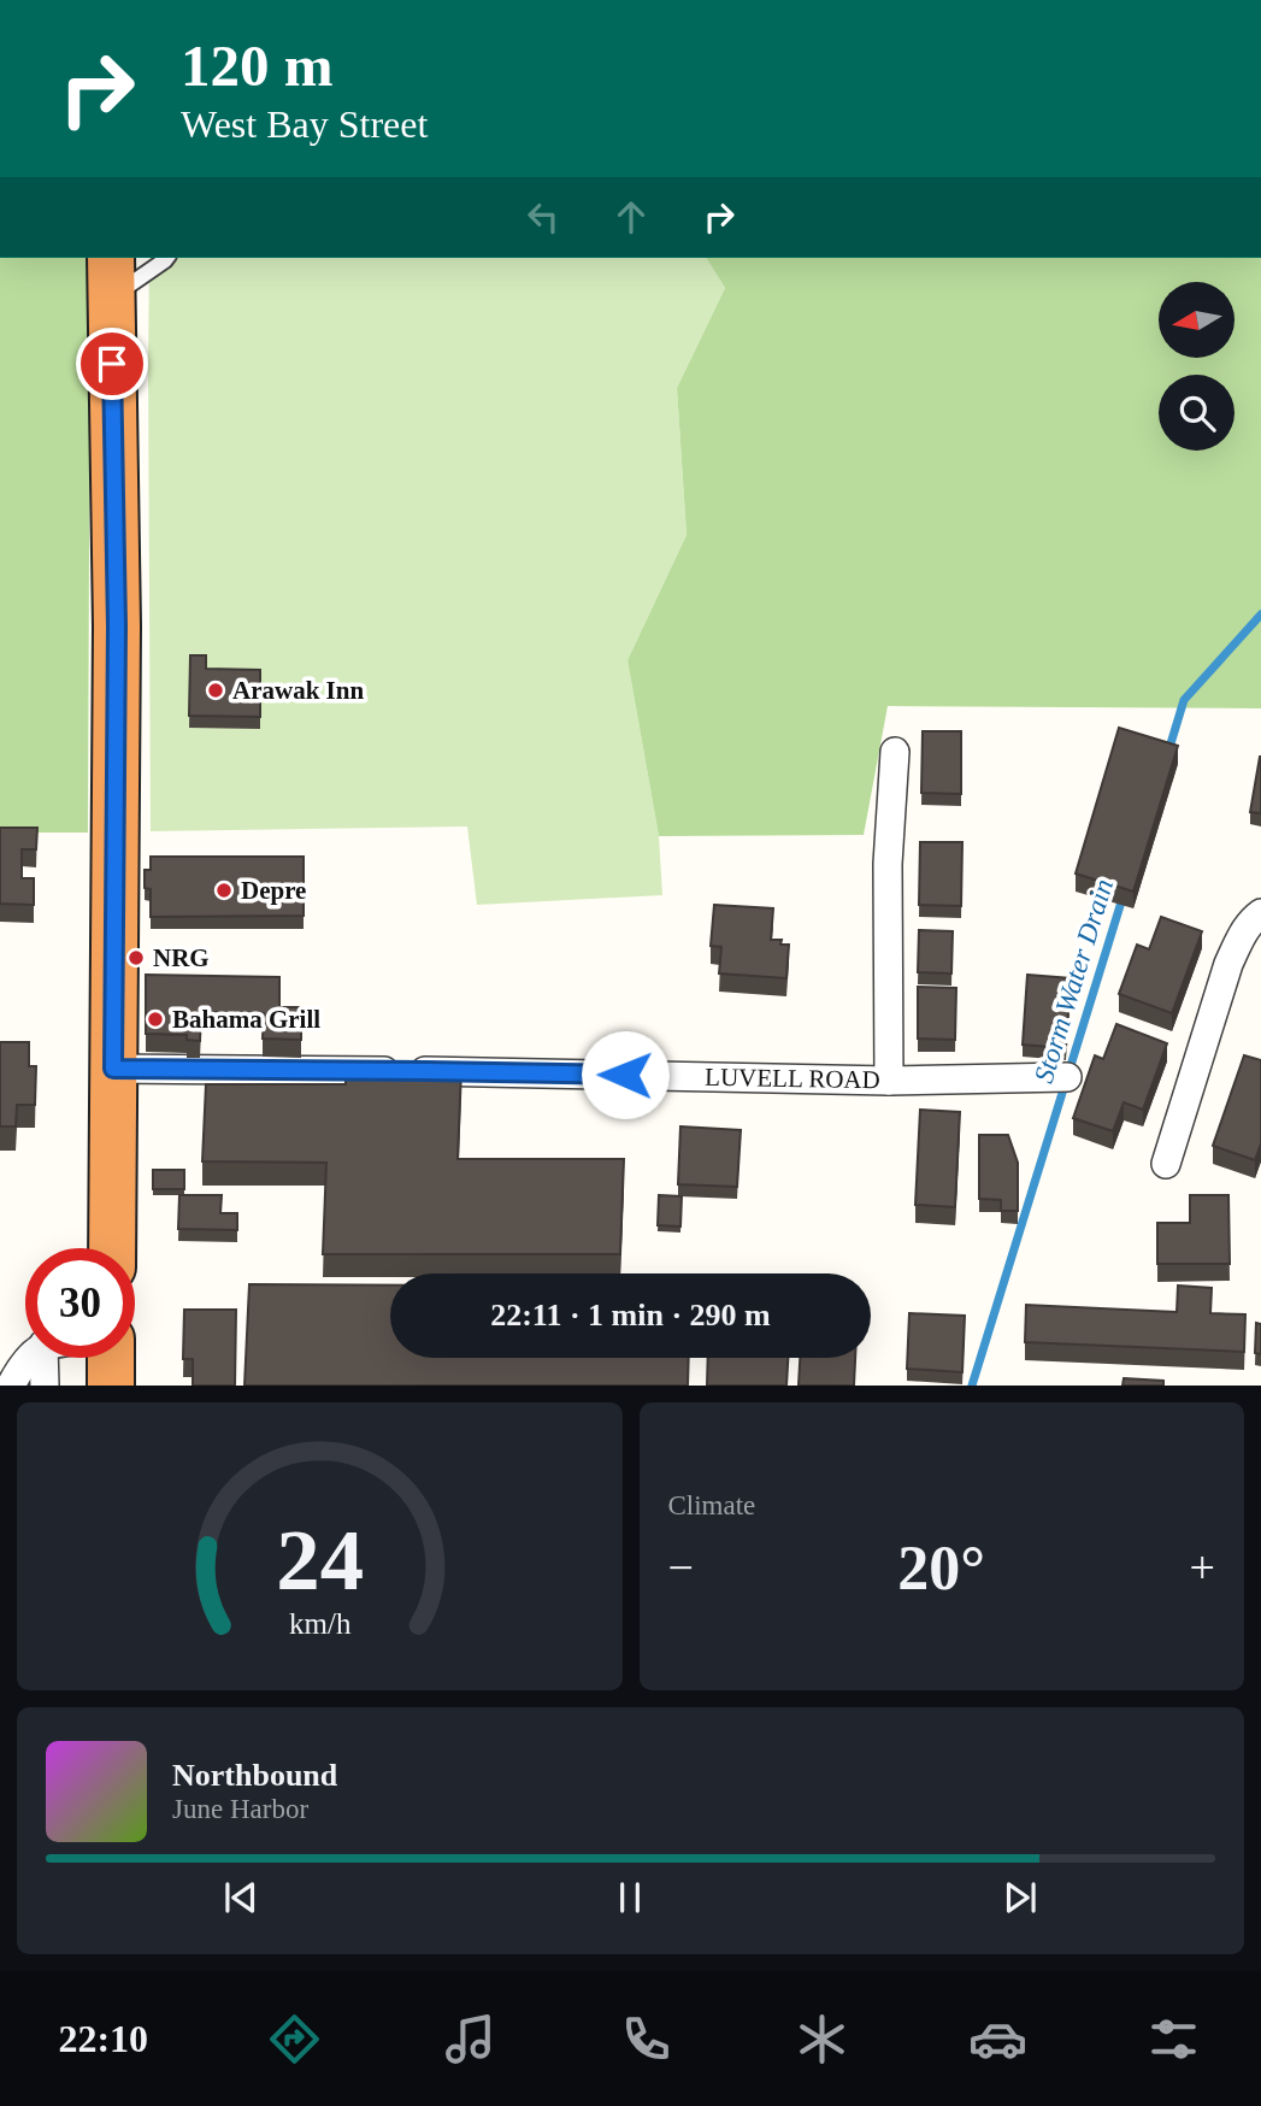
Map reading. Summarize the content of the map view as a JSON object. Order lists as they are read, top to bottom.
{
  "streets": {
    "street": ["LUVELL ROAD"]
  },
  "water": ["Storm Water Drain"],
  "places": [
    "Arawak Inn",
    "Depre",
    "NRG",
    "Bahama Grill"
  ],
  "north": "left",
  "page": {
    "turn": ["120 m", "West Bay Street"],
    "limit": "30",
    "trip": "22:11 · 1 min · 290 m",
    "tile": "Climate",
    "heat": ["−", "20°", "+"],
    "song": ["Northbound", "June Harbor"],
    "tabs": "22:10",
    "gauge": ["24", "km/h"]
  }
}
